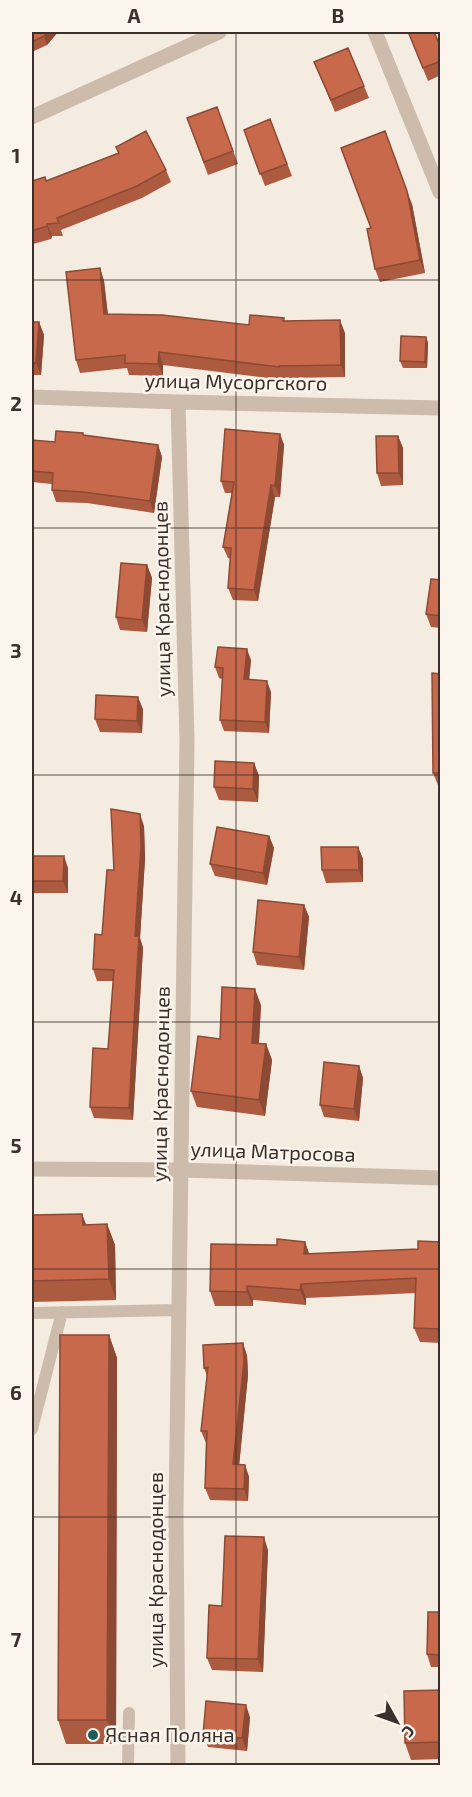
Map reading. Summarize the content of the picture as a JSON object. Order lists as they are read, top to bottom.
{
  "streets": {
    "street": ["улица Мусоргского", "улица Краснодонцев", "улица Матросова"]
  },
  "crossings": [
    ["улица Мусоргского", "улица Краснодонцев"],
    ["улица Краснодонцев", "улица Матросова"]
  ],
  "places": ["Ясная Поляна"],
  "north": "bottom right",
  "grid": {
    "columns": ["A", "B"],
    "rows": [
      "1",
      "2",
      "3",
      "4",
      "5",
      "6",
      "7"
    ]
  }
}
